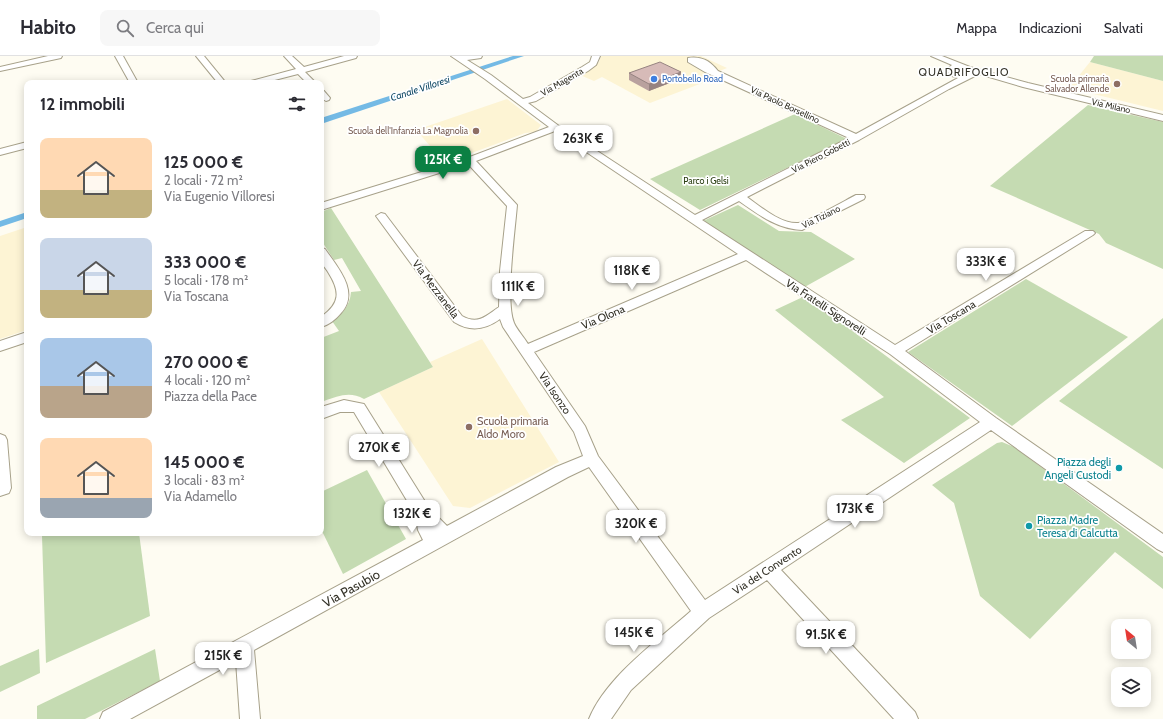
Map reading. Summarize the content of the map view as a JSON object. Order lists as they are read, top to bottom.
{
  "streets": {
    "street": [
      "Via Magenta",
      "Via Paolo Borsellino",
      "Via Milano",
      "Via Piero Gobetti",
      "Via Tiziano",
      "Via Mezzanella",
      "Via Fratelli Signorelli",
      "Via Olona",
      "Via Toscana",
      "Via Isonzo",
      "Via del Convento",
      "Via Pasubio"
    ]
  },
  "crossings": [
    ["Via Magenta", "Via Fratelli Signorelli"],
    ["Via Paolo Borsellino", "Via Piero Gobetti"],
    ["Via Milano", "Via Piero Gobetti"],
    ["Via Piero Gobetti", "Via Tiziano"],
    ["Via Piero Gobetti", "Via Fratelli Signorelli"],
    ["Via Mezzanella", "Via Isonzo"],
    ["Via Fratelli Signorelli", "Via Olona"],
    ["Via Fratelli Signorelli", "Via Toscana"],
    ["Via Fratelli Signorelli", "Via del Convento"],
    ["Via Olona", "Via Isonzo"],
    ["Via Isonzo", "Via del Convento"],
    ["Via Isonzo", "Via Pasubio"]
  ],
  "districts": ["QUADRIFOGLIO"],
  "water": ["Canale Villoresi"],
  "parks": ["Parco i Gelsi"],
  "places": [
    "Portobello Road",
    "Scuola primaria Salvador Allende",
    "Scuola dell'Infanzia La Magnolia",
    "Scuola primaria Aldo Moro",
    "Piazza degli Angeli Custodi",
    "Piazza Madre Teresa di Calcutta"
  ],
  "north": "top left",
  "page": {
    "header": "Habito",
    "search": "Cerca qui",
    "nav": ["Mappa", "Indicazioni", "Salvati"],
    "heading": "12 immobili",
    "price": [
      "263K €",
      "125K €",
      "333K €",
      "118K €",
      "111K €",
      "270K €",
      "173K €",
      "132K €",
      "320K €",
      "145K €",
      "91.5K €",
      "215K €"
    ],
    "list": [
      {
        "name": "125 000 €",
        "note": "2 locali · 72 m² · Via Eugenio Villoresi"
      },
      {
        "name": "333 000 €",
        "note": "5 locali · 178 m² · Via Toscana"
      },
      {
        "name": "270 000 €",
        "note": "4 locali · 120 m² · Piazza della Pace"
      },
      {
        "name": "145 000 €",
        "note": "3 locali · 83 m² · Via Adamello"
      }
    ]
  }
}
